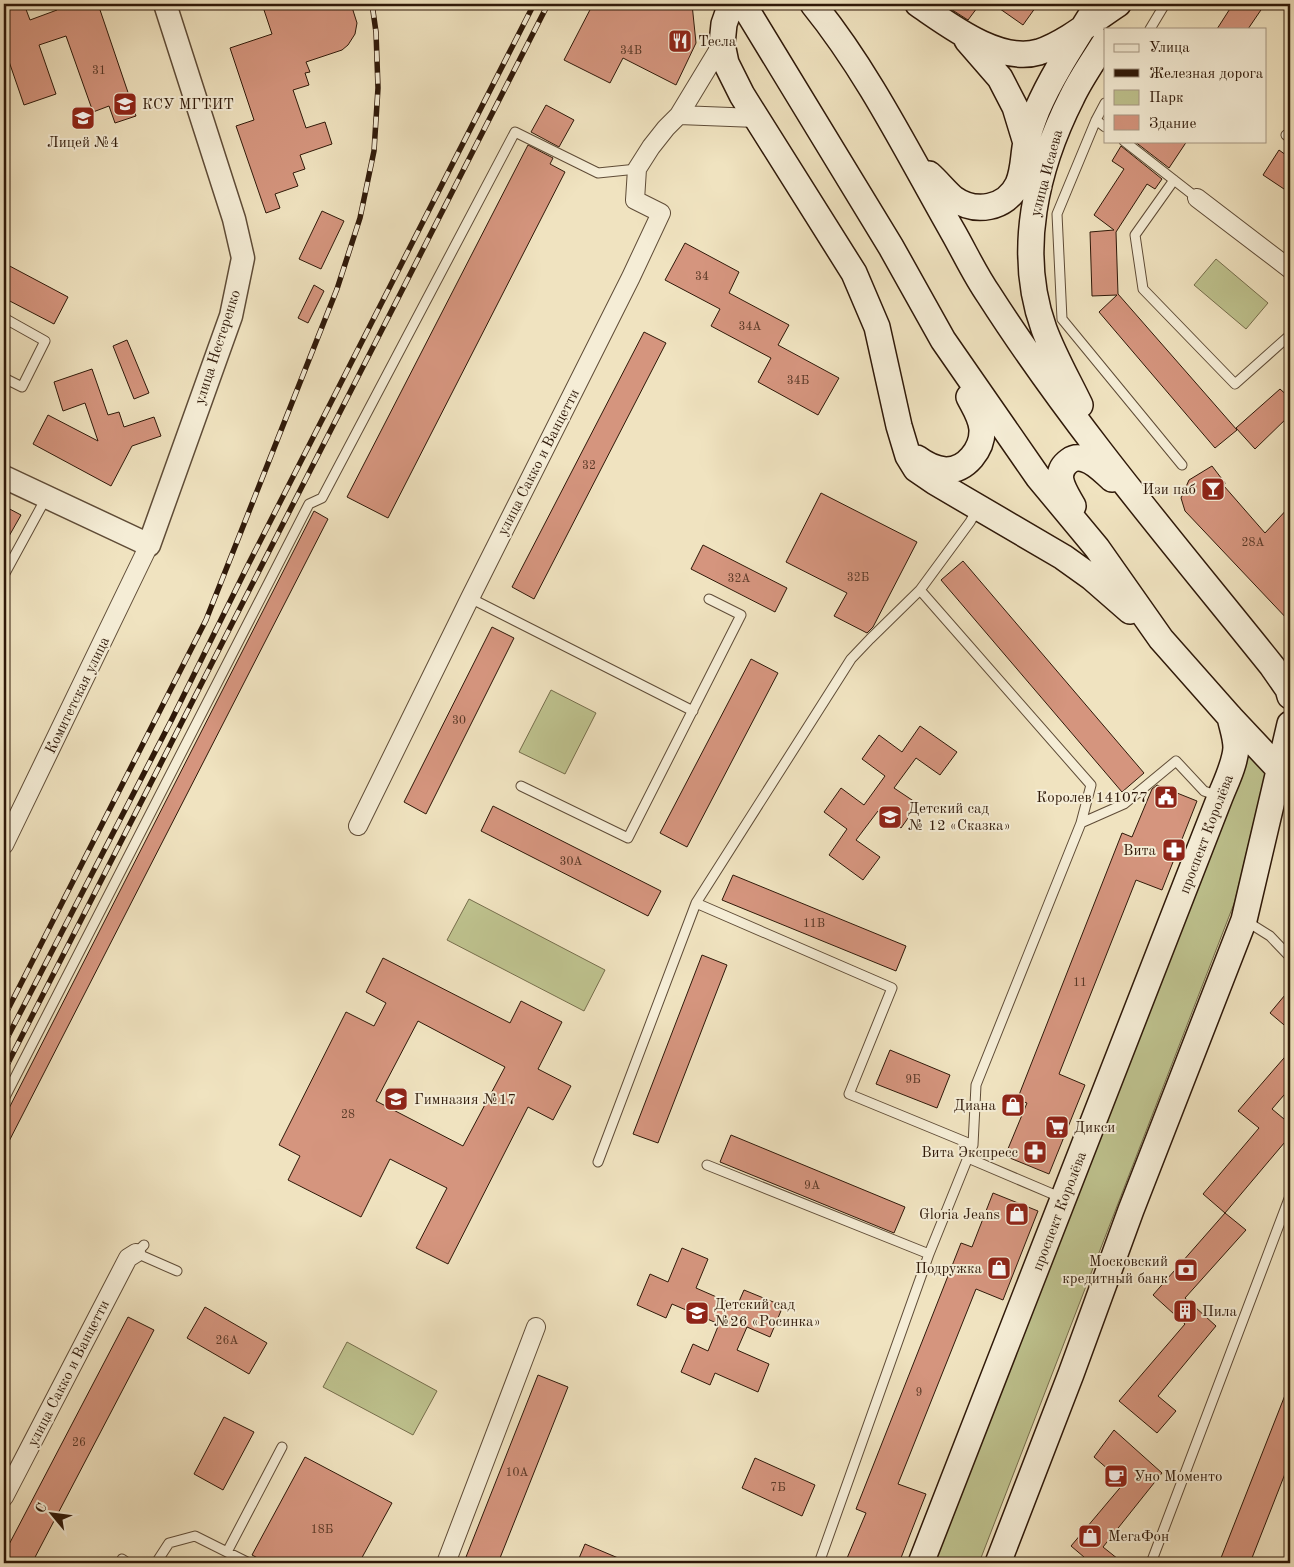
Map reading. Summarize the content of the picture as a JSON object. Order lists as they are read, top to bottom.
{
  "streets": {
    "main road": ["улица Исаева", "проспект Королёва"],
    "street": ["улица Нестеренко", "улица Сакко и Ванцетти", "Комитетская улица"]
  },
  "crossings": [
    ["улица Нестеренко", "Комитетская улица"]
  ],
  "places": {
    "restaurant": ["Тесла"],
    "school or university": [
      "КСУ МГТИТ",
      "Лицей №4",
      "Детский сад № 12 «Сказка»",
      "Гимназия №17",
      "Детский сад №26 «Росинка»"
    ],
    "bar": ["Изи паб"],
    "public building": ["Королев 141077"],
    "pharmacy": ["Вита", "Вита Экспресс"],
    "shop": [
      "Диана",
      "Gloria Jeans",
      "Подружка",
      "МегаФон"
    ],
    "supermarket": ["Дикси"],
    "bank": ["Московский кредитный банк"],
    "building": ["Пила"],
    "cafe": ["Уно Моменто"]
  },
  "house_numbers": [
    "34В",
    "31",
    "34",
    "34А",
    "34Б",
    "32",
    "28А",
    "32Б",
    "32А",
    "30",
    "30А",
    "11В",
    "11",
    "9Б",
    "28",
    "9А",
    "26А",
    "9",
    "26",
    "10А",
    "7Б",
    "18Б"
  ],
  "legend": [
    "Улица",
    "Железная дорога",
    "Парк",
    "Здание"
  ],
  "north": "top left"
}
